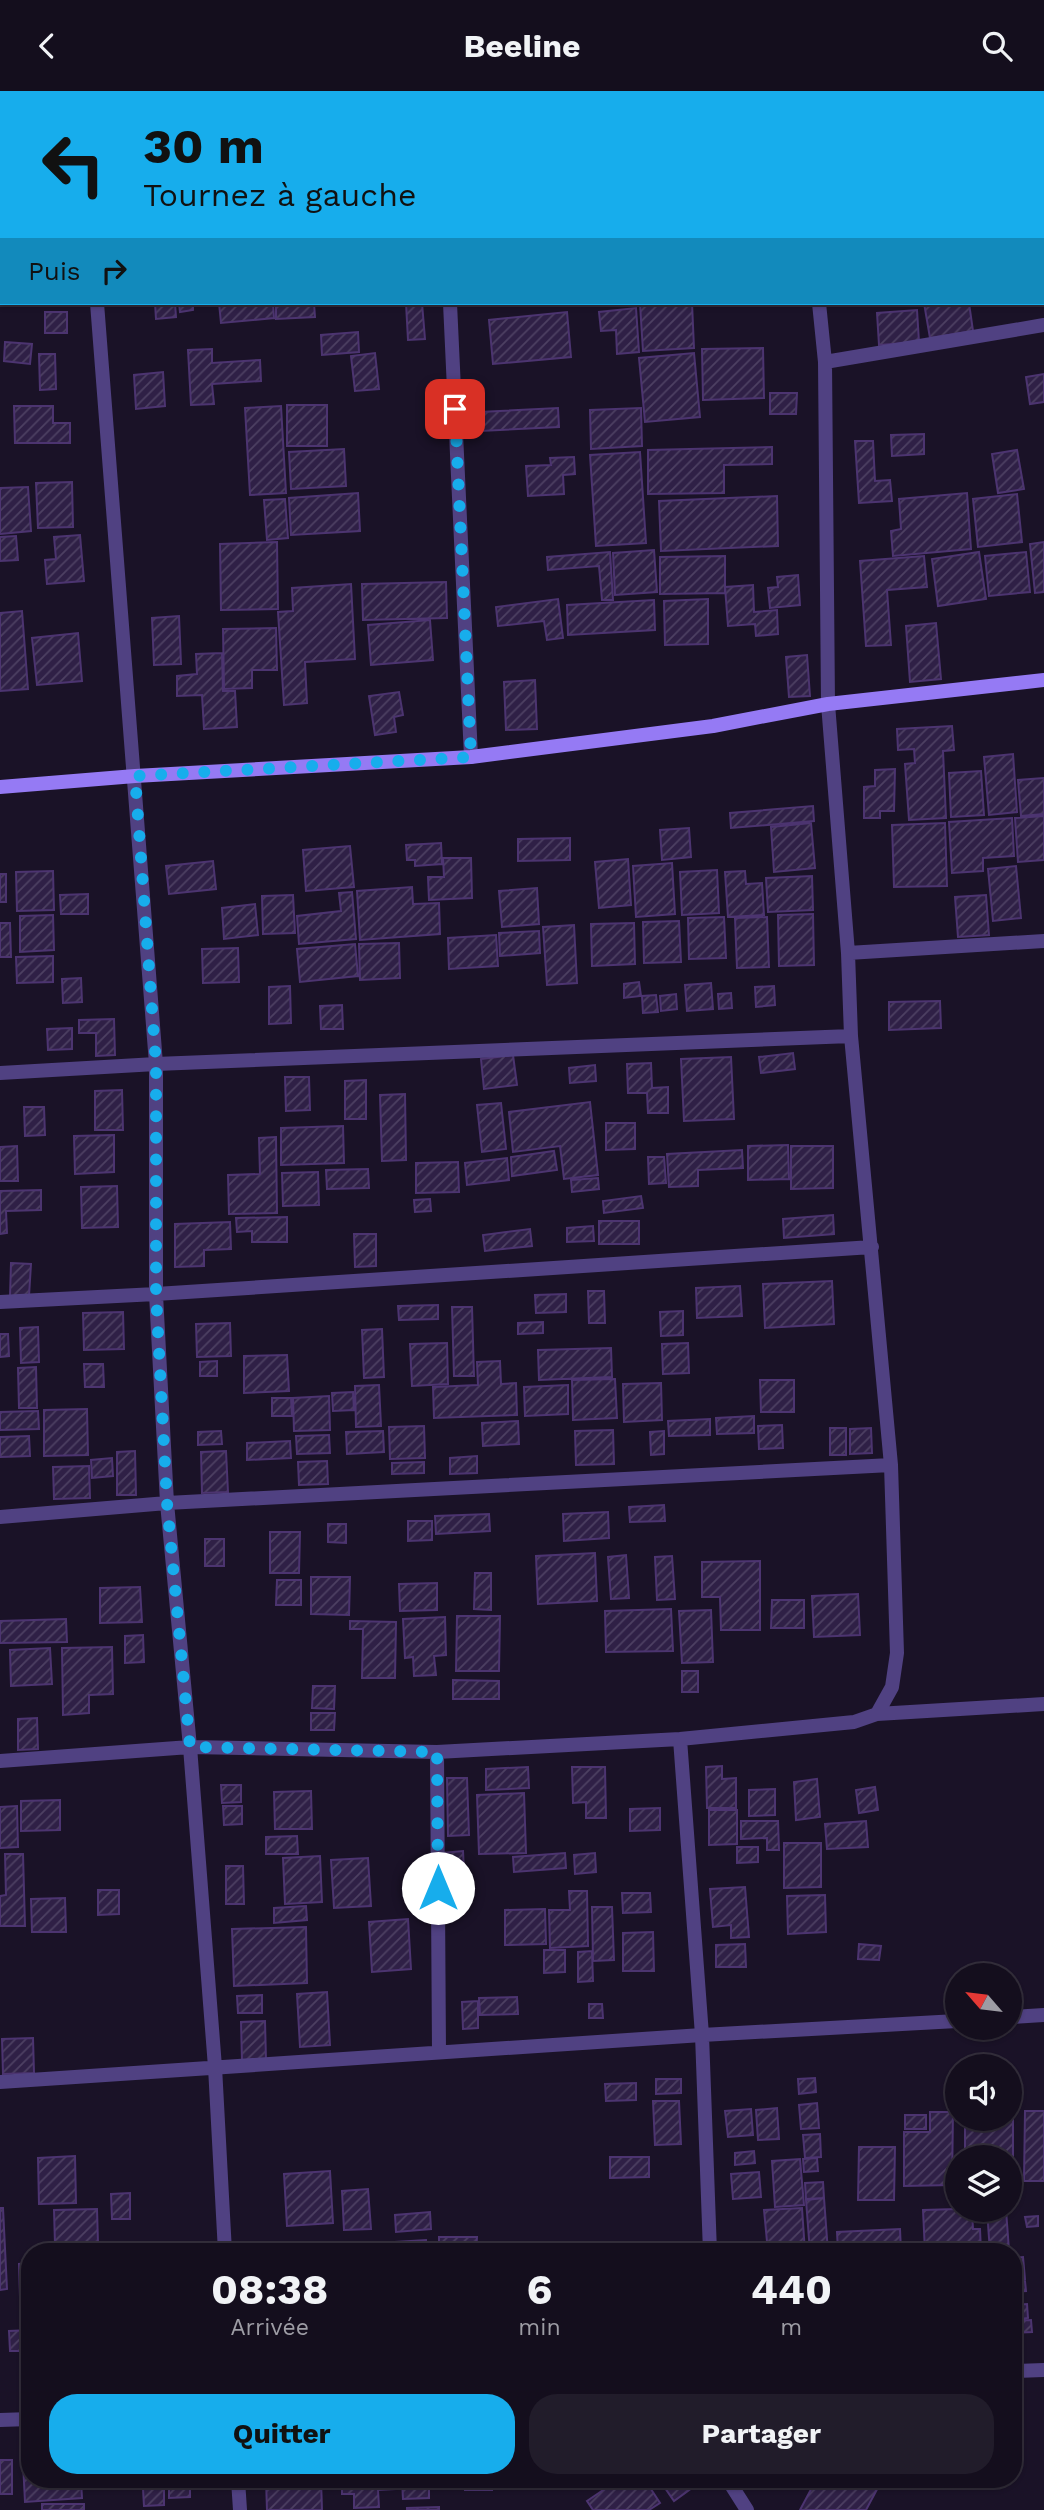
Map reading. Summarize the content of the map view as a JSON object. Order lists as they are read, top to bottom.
{
  "north": "top left",
  "page": {
    "header": "Beeline",
    "turn": ["30 m", "Tournez à gauche"],
    "then": "Puis",
    "eta": [
      "08:38",
      "Arrivée",
      "6",
      "min",
      "440",
      "m"
    ],
    "buttons": ["Quitter", "Partager"]
  }
}
